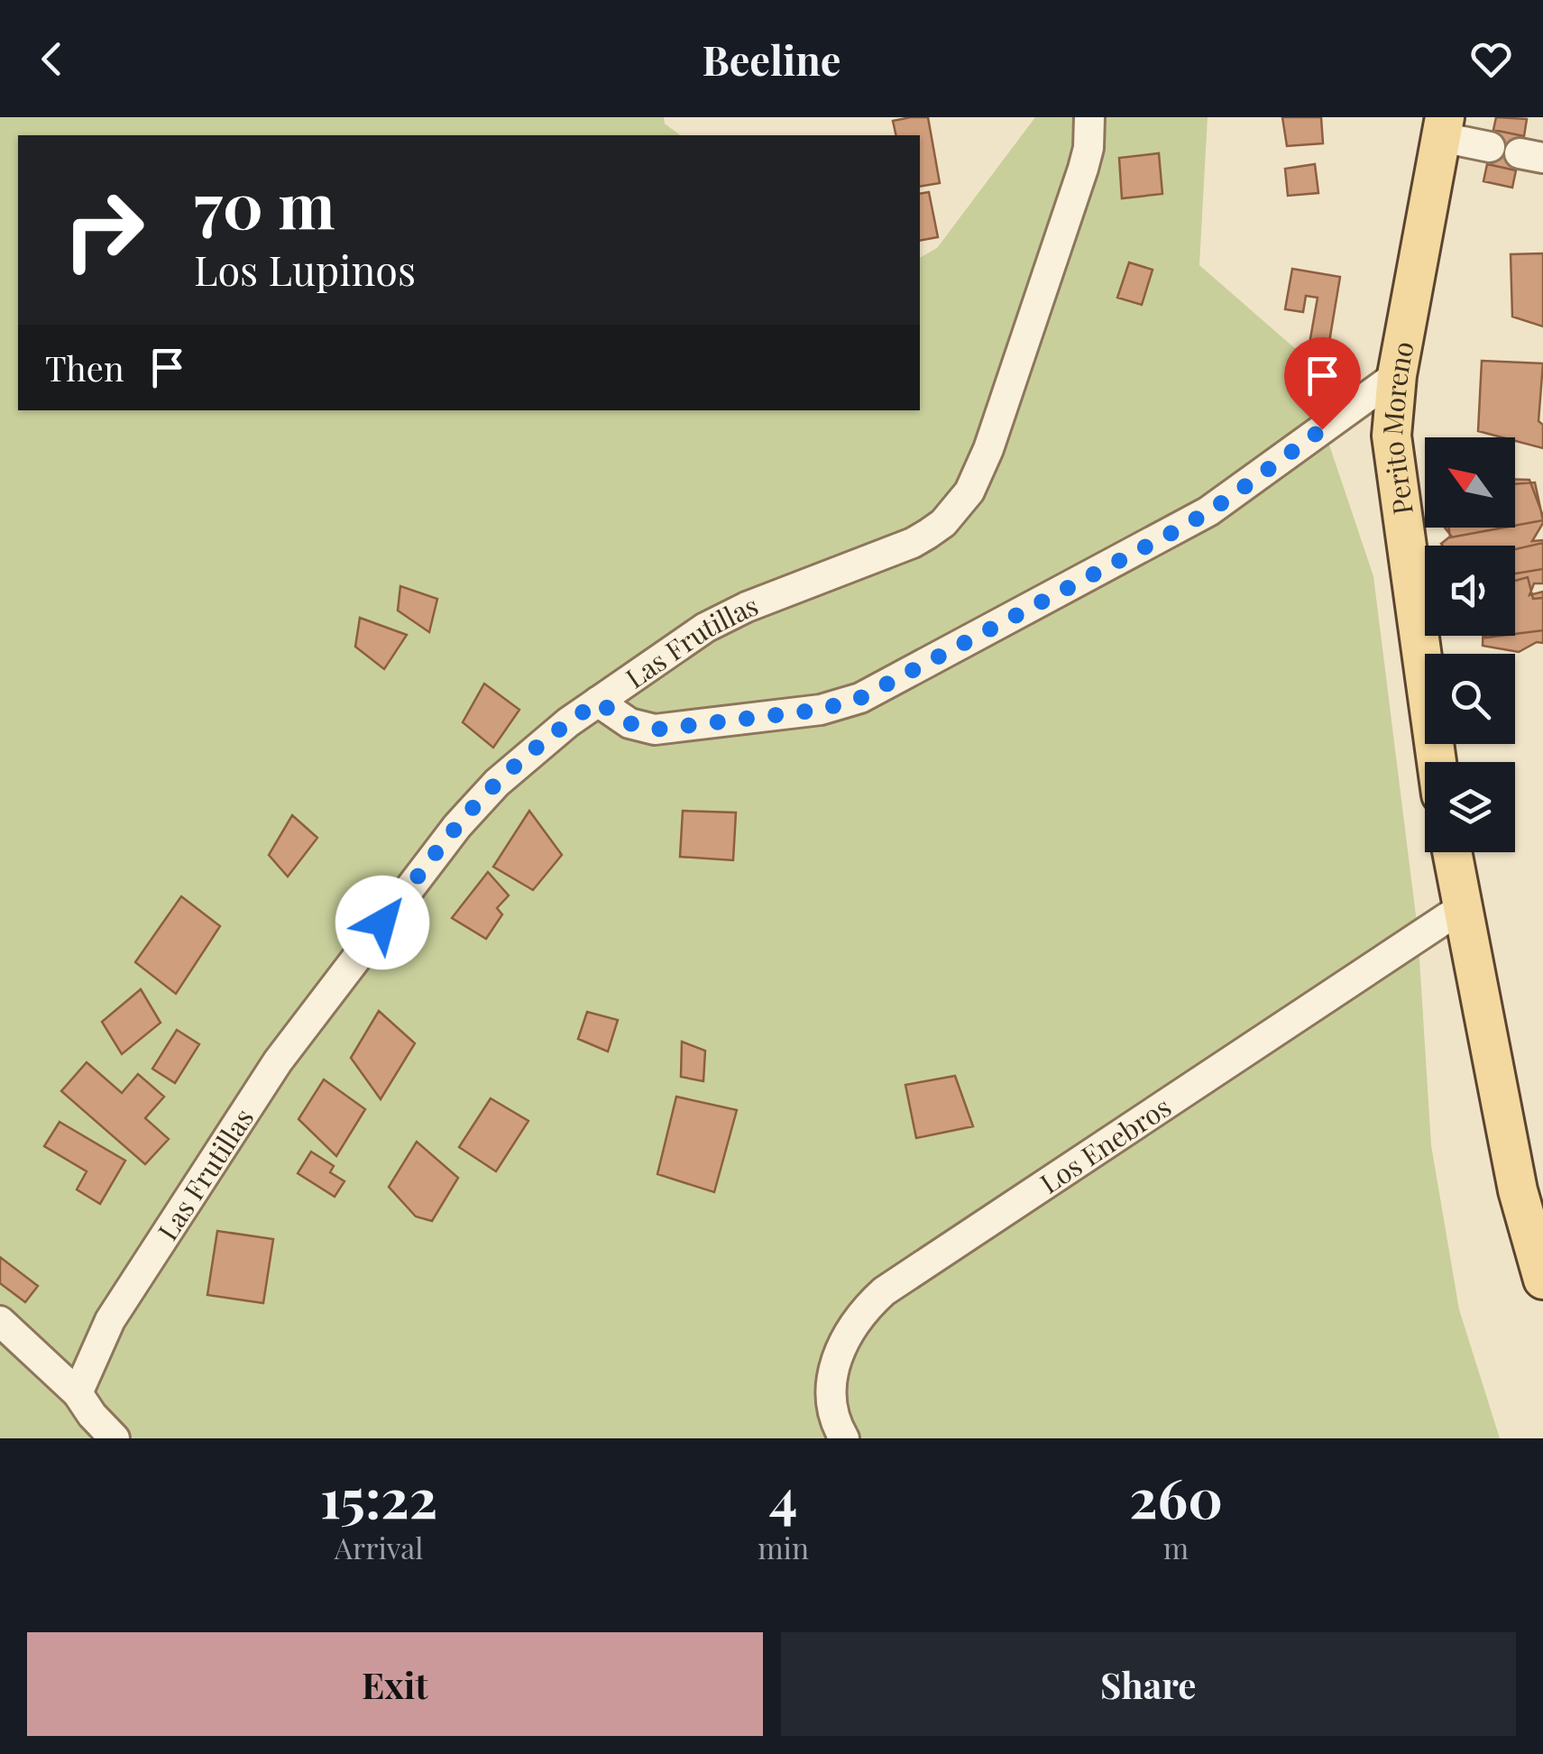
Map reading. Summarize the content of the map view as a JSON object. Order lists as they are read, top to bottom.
{
  "streets": {
    "main road": ["Perito Moreno"],
    "street": ["Las Frutillas", "Los Enebros"]
  },
  "north": "top left",
  "page": {
    "header": "Beeline",
    "turn": ["70 m", "Los Lupinos"],
    "then": "Then",
    "eta": [
      "15:22",
      "Arrival",
      "4",
      "min",
      "260",
      "m"
    ],
    "buttons": ["Exit", "Share"]
  }
}
